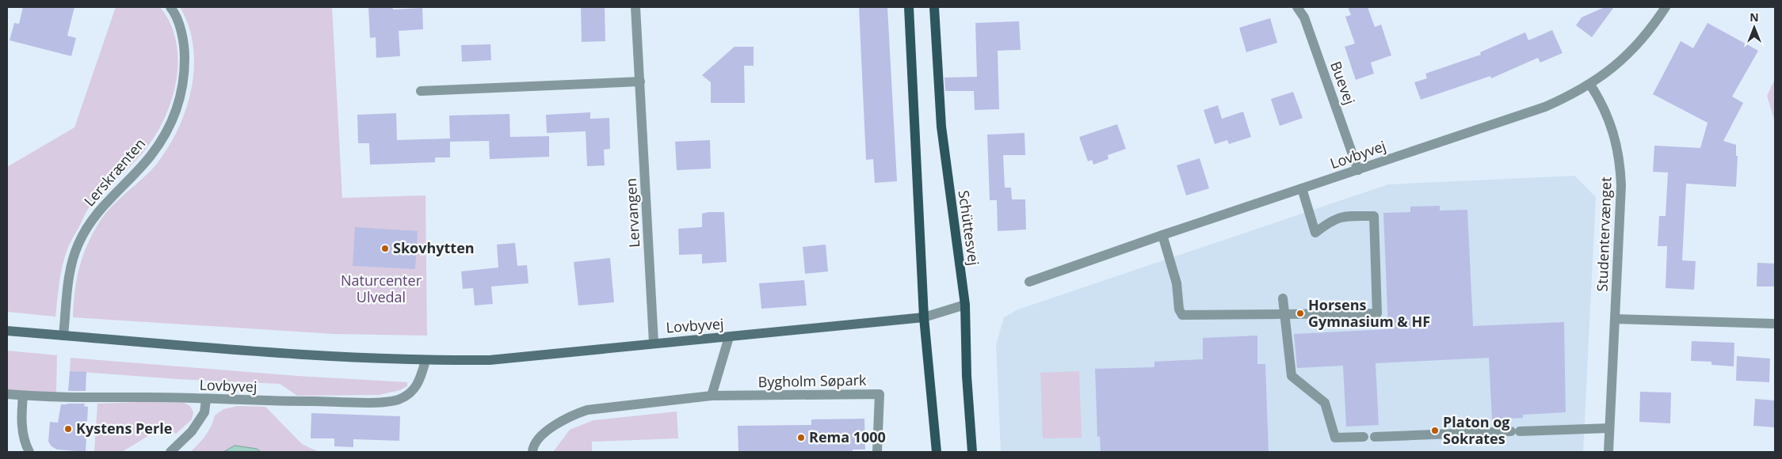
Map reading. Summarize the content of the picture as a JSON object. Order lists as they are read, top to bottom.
{
  "streets": {
    "main road": ["Schüttesvej"],
    "street": [
      "Buevej",
      "Lovbyvej",
      "Lerskrænten",
      "Lervangen",
      "Studentervænget",
      "Bygholm Søpark"
    ]
  },
  "crossings": [
    ["Buevej", "Lovbyvej"],
    ["Lovbyvej", "Lerskrænten"],
    ["Lovbyvej", "Lervangen"],
    ["Lovbyvej", "Schüttesvej"],
    ["Lovbyvej", "Studentervænget"]
  ],
  "parks": ["Naturcenter Ulvedal"],
  "places": [
    "Skovhytten",
    "Horsens Gymnasium & HF",
    "Kystens Perle",
    "Platon og Sokrates",
    "Rema 1000"
  ],
  "north": "top"
}
